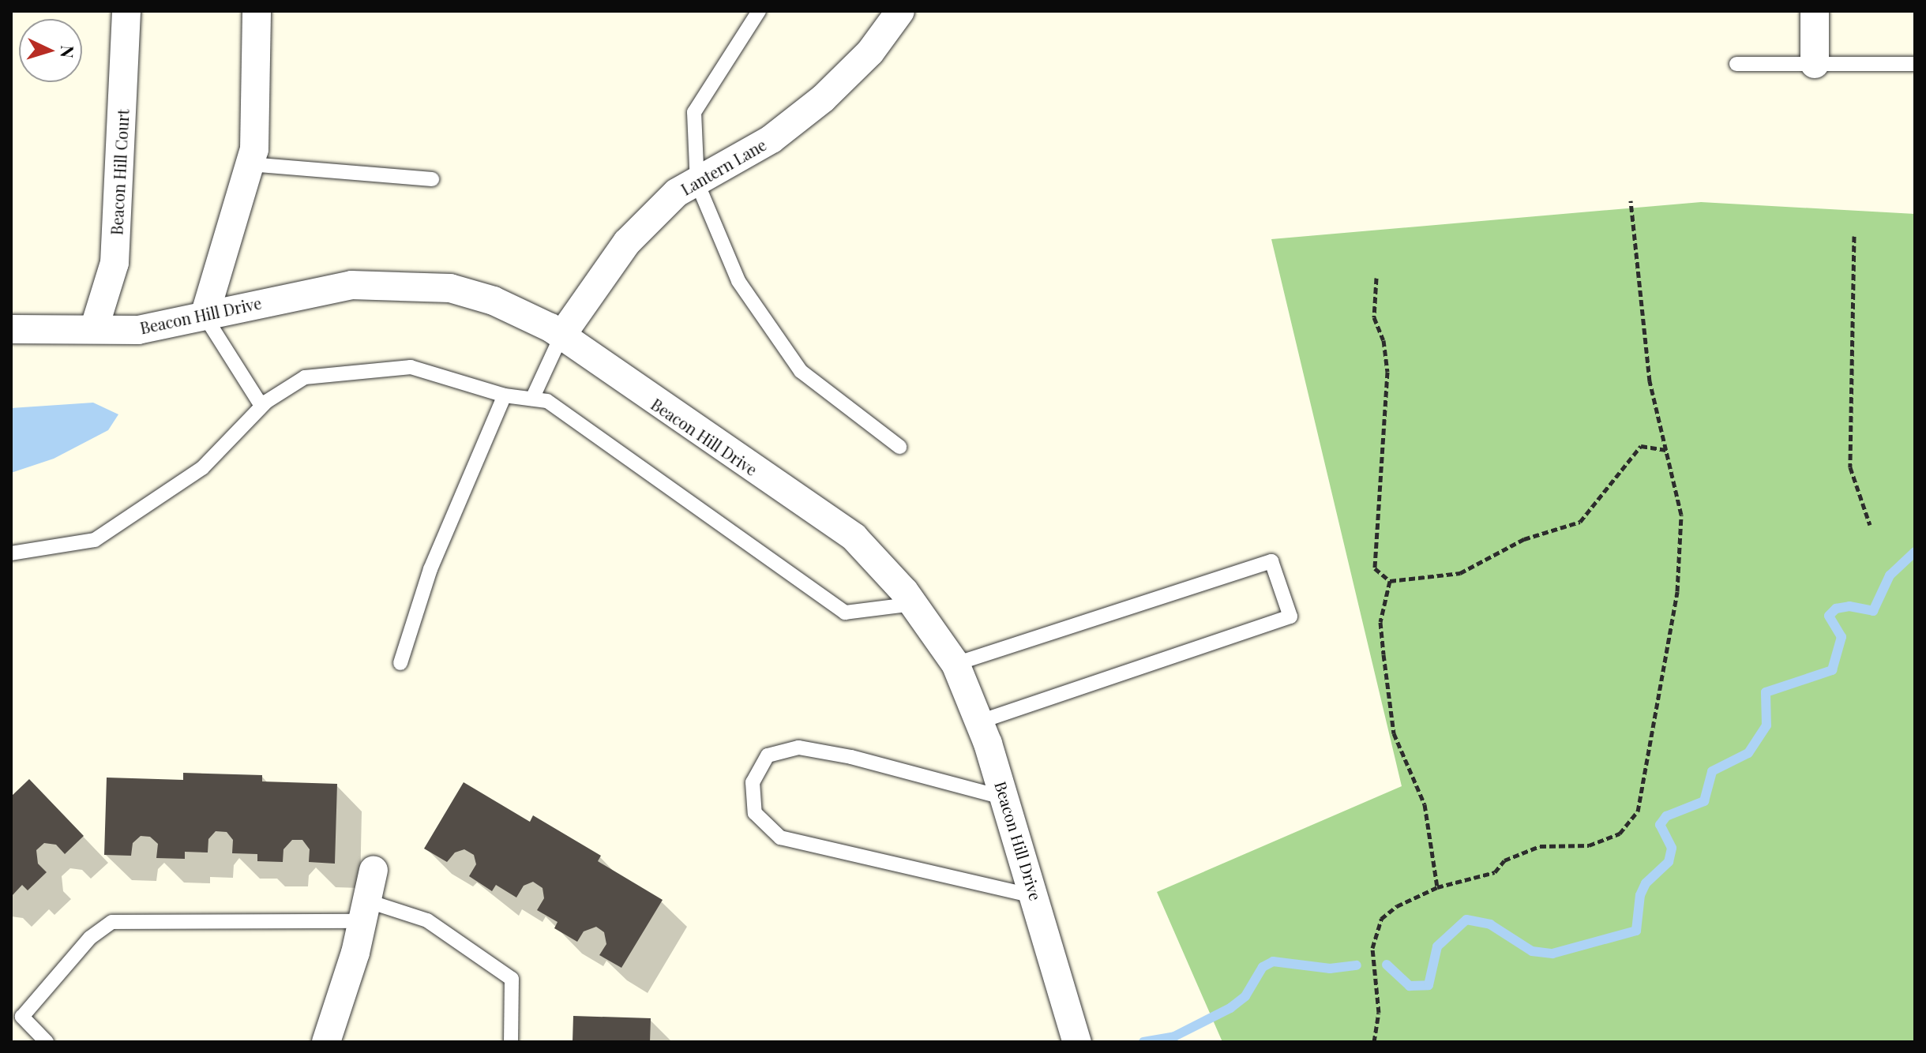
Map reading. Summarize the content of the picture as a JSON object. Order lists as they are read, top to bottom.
{
  "streets": {
    "street": ["Lantern Lane", "Beacon Hill Court", "Beacon Hill Drive"]
  },
  "crossings": [
    ["Lantern Lane", "Beacon Hill Drive"],
    ["Beacon Hill Court", "Beacon Hill Drive"]
  ],
  "north": "right"
}
